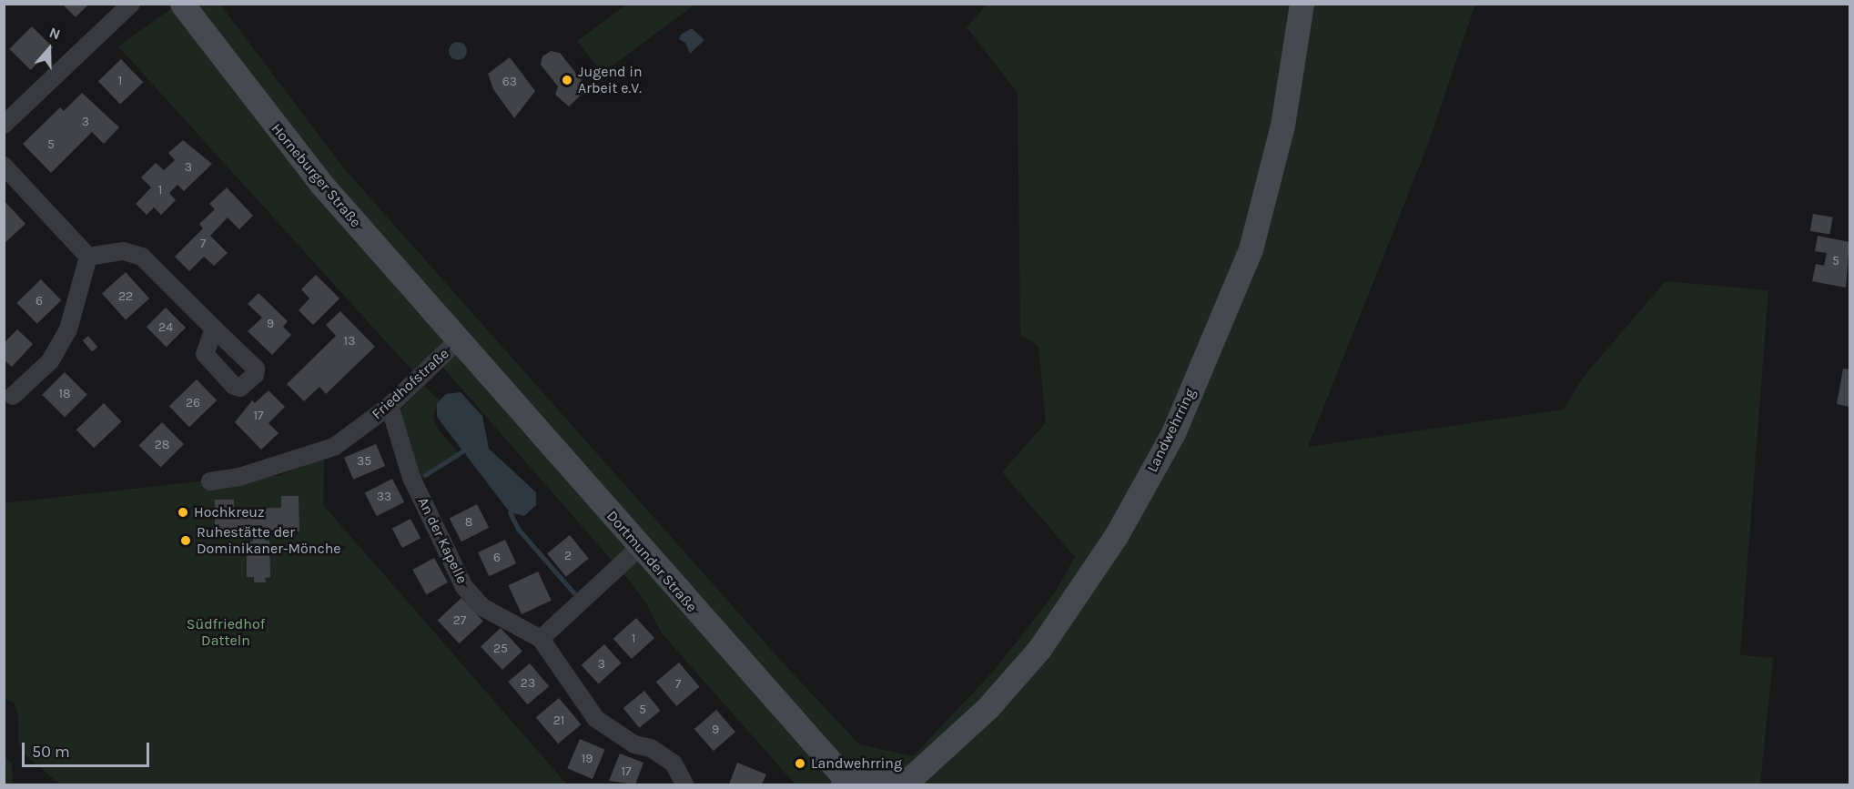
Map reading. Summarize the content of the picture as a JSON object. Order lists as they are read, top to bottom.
{
  "streets": {
    "street": [
      "Horneburger Straße",
      "Friedhofstraße",
      "Landwehrring",
      "An der Kapelle",
      "Dortmunder Straße"
    ]
  },
  "crossings": [
    ["Horneburger Straße", "Friedhofstraße"],
    ["Horneburger Straße", "Dortmunder Straße"],
    ["Friedhofstraße", "An der Kapelle"],
    ["Friedhofstraße", "Dortmunder Straße"]
  ],
  "parks": ["Südfriedhof Datteln"],
  "places": [
    "Jugend in Arbeit e.V.",
    "Hochkreuz",
    "Ruhestätte der Dominikaner-Mönche",
    "Landwehrring"
  ],
  "house_numbers": [
    "1",
    "63",
    "3",
    "5",
    "3",
    "1",
    "7",
    "5",
    "22",
    "6",
    "9",
    "24",
    "13",
    "18",
    "26",
    "17",
    "28",
    "35",
    "33",
    "8",
    "2",
    "6",
    "27",
    "1",
    "25",
    "3",
    "23",
    "7",
    "5",
    "21",
    "9",
    "19",
    "17"
  ],
  "scale_bar": "50 m",
  "north": "top"
}
